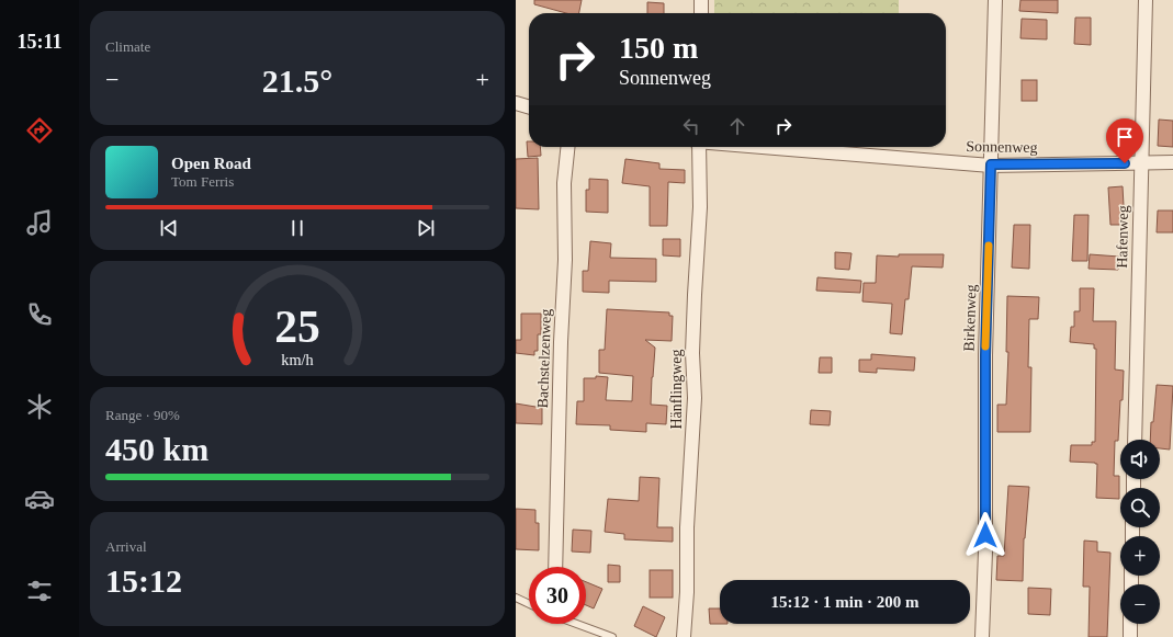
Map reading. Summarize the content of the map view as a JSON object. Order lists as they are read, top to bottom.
{
  "streets": {
    "street": [
      "Sonnenweg",
      "Hafenweg",
      "Birkenweg",
      "Bachstelzenweg",
      "Hänflingweg"
    ]
  },
  "crossings": [
    ["Sonnenweg", "Hafenweg"],
    ["Sonnenweg", "Birkenweg"]
  ],
  "page": {
    "tabs": "15:11",
    "tile": [
      "Climate",
      ["Range · 90%", "450 km"],
      ["Arrival", "15:12"]
    ],
    "turn": ["150 m", "Sonnenweg"],
    "heat": ["−", "21.5°", "+"],
    "song": ["Open Road", "Tom Ferris"],
    "map_buttons": ["+", "−"],
    "limit": "30",
    "trip": "15:12 · 1 min · 200 m",
    "gauge": ["25", "km/h"]
  }
}
